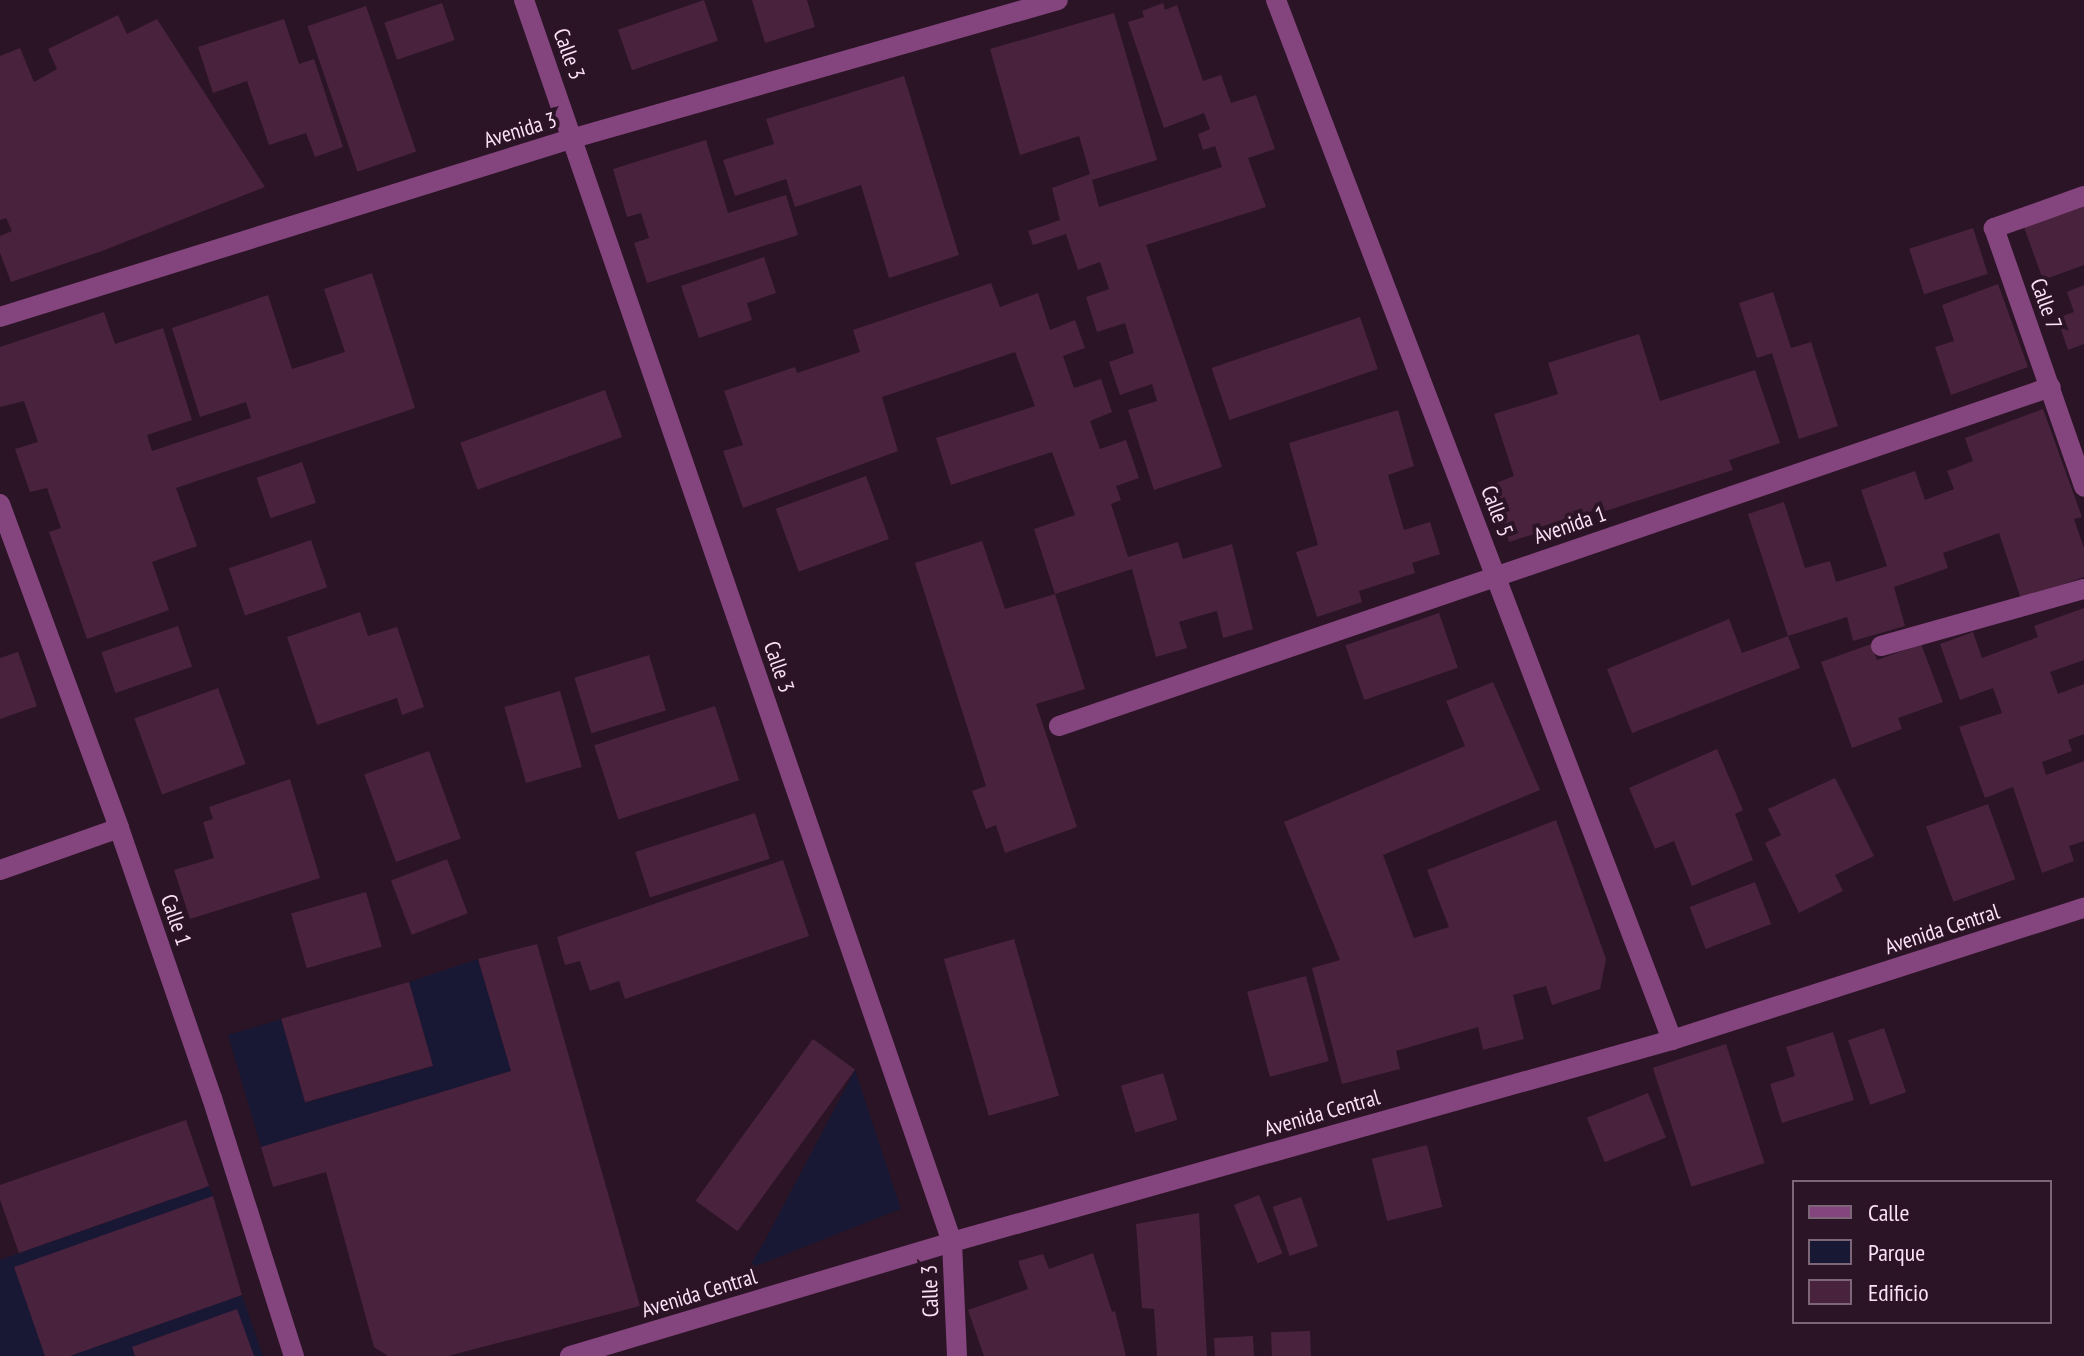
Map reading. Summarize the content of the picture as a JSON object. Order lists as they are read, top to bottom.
{
  "streets": {
    "street": [
      "Calle 3",
      "Avenida 3",
      "Calle 7",
      "Calle 5",
      "Avenida 1",
      "Calle 1",
      "Avenida Central"
    ]
  },
  "crossings": [
    ["Calle 3", "Avenida 3"],
    ["Calle 3", "Avenida Central"],
    ["Calle 7", "Avenida 1"],
    ["Calle 5", "Avenida 1"],
    ["Calle 5", "Avenida Central"]
  ],
  "legend": ["Calle", "Parque", "Edificio"]
}
